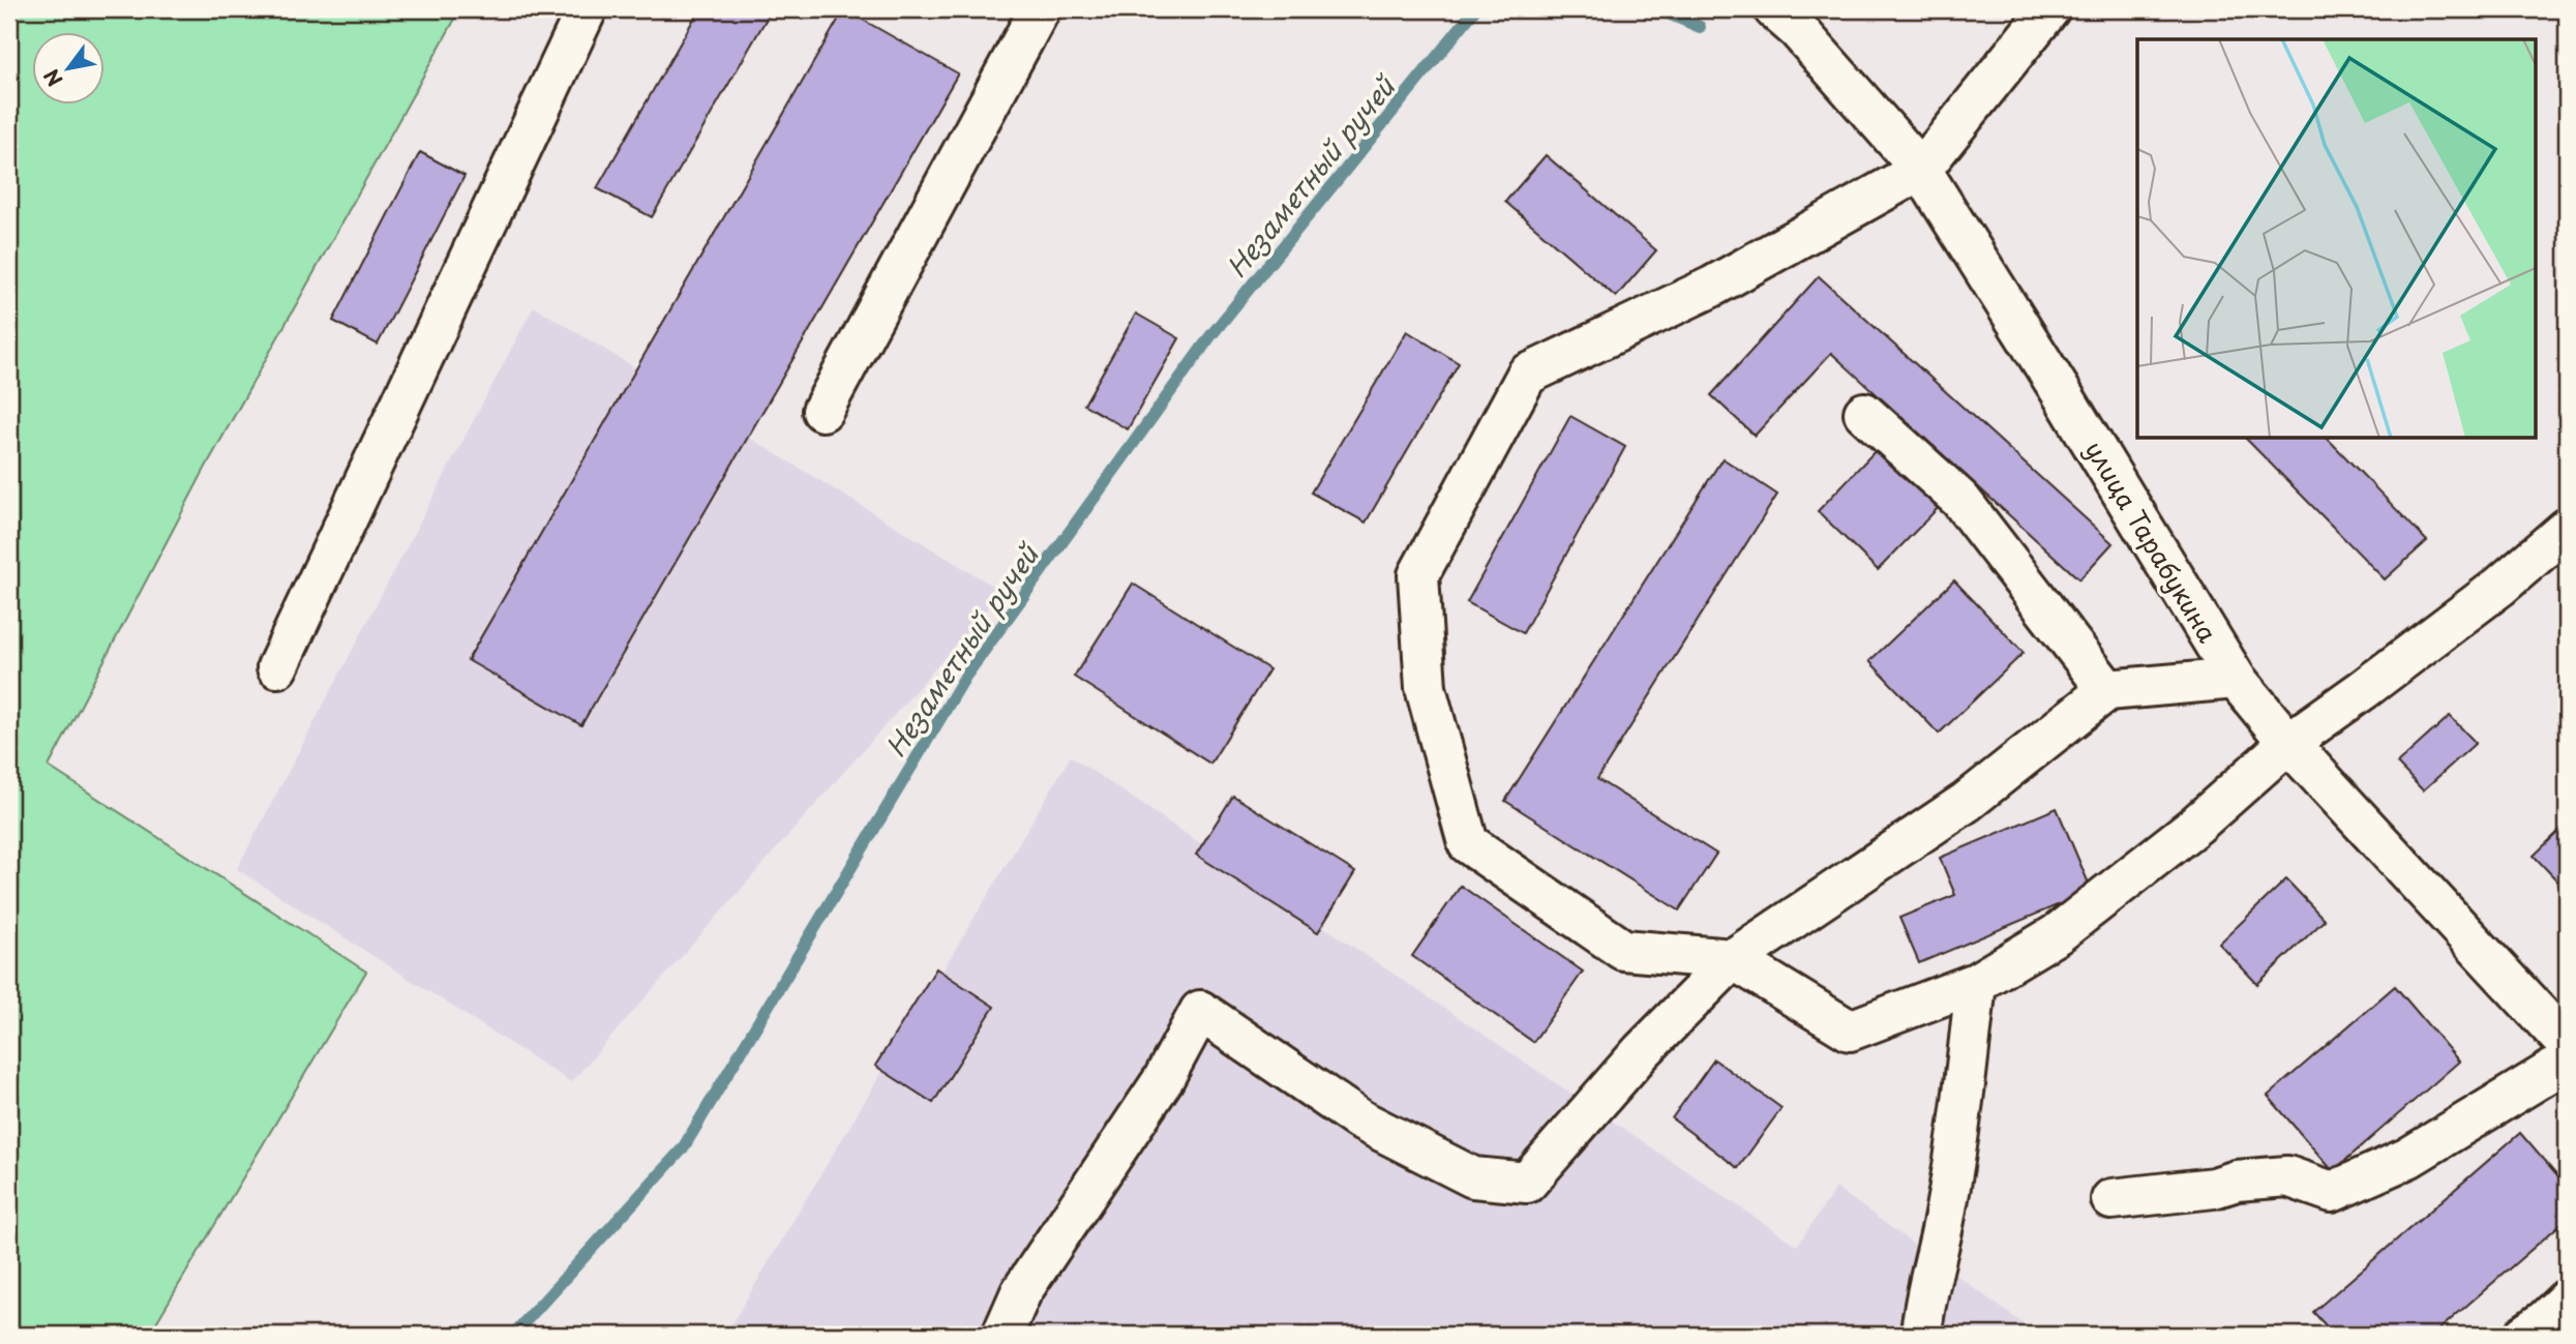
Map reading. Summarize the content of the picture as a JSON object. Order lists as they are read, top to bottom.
{
  "streets": {
    "street": ["улица Тарабукина"]
  },
  "water": ["Незаметный ручей"],
  "north": "bottom left"
}
